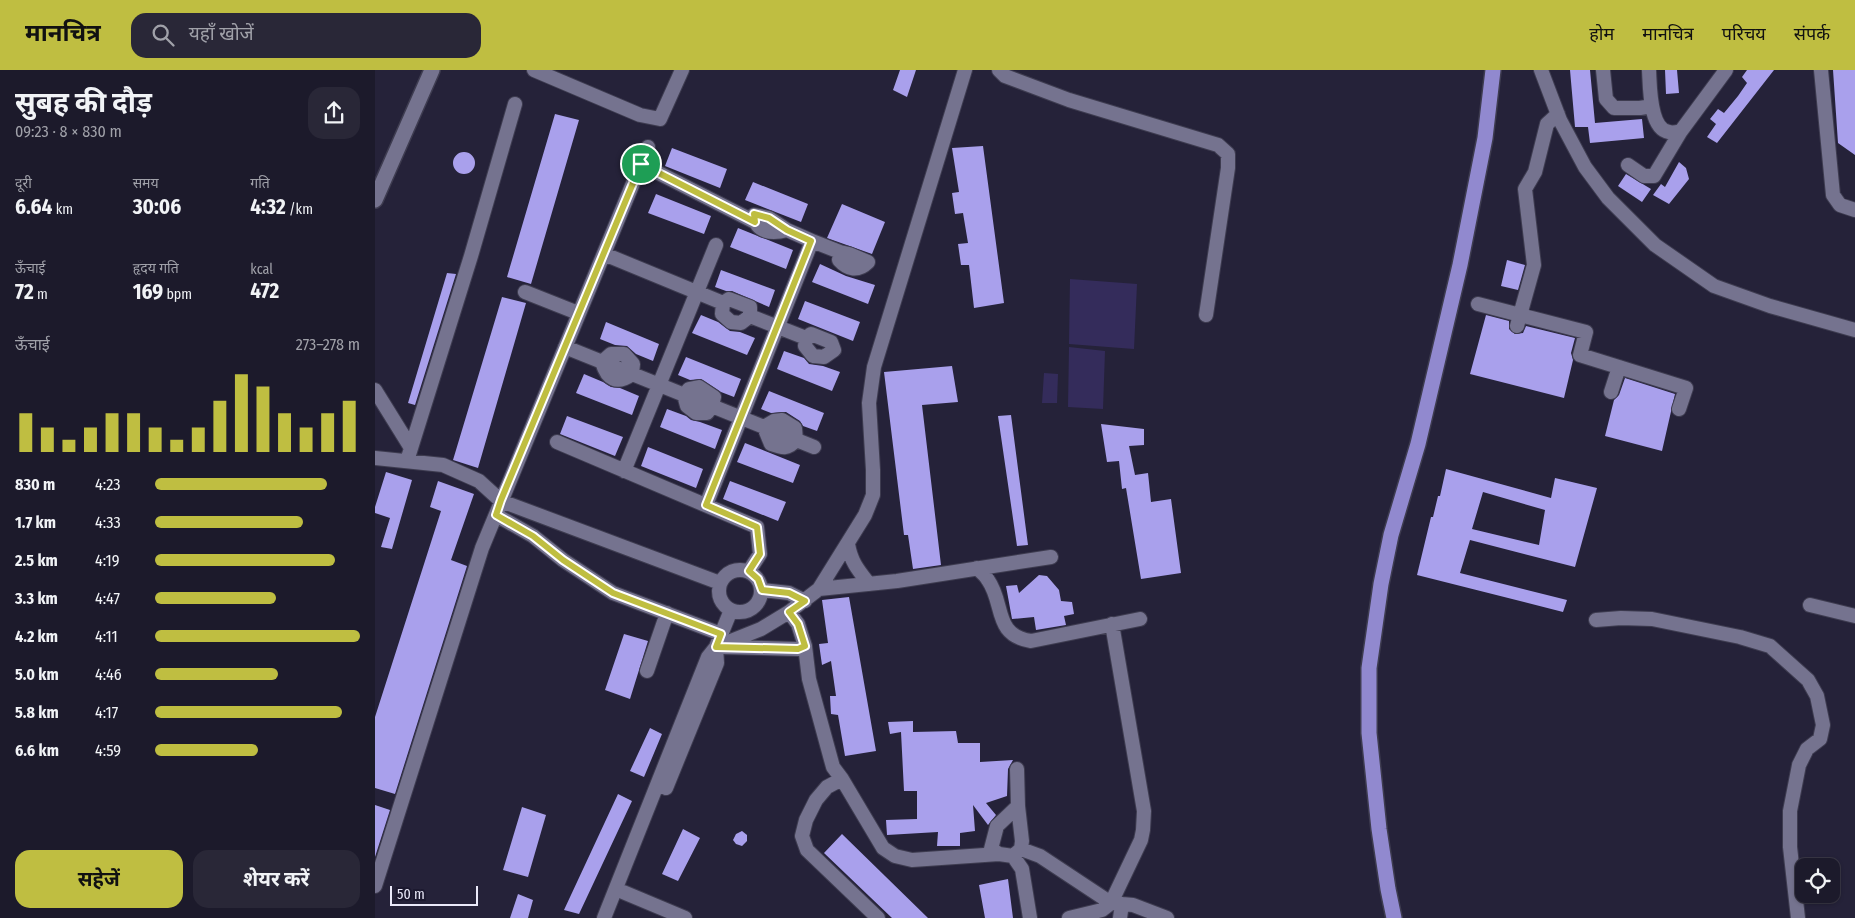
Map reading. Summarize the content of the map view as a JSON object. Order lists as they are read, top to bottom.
{
  "scale_bar": "50 m",
  "page": {
    "header": "मानचित्र",
    "search": "यहाँ खोजें",
    "nav": [
      "होम",
      "मानचित्र",
      "परिचय",
      "संपर्क"
    ],
    "heading": ["सुबह की दौड़", "09:23 · 8 × 830 m"],
    "stats": [
      ["दूरी", "6.64 km"],
      ["समय", "30:06"],
      ["गति", "4:32 /km"],
      ["ऊँचाई", "72 m"],
      ["हृदय गति", "169 bpm"],
      ["kcal", "472"]
    ],
    "chart": ["ऊँचाई", "273–278 m"],
    "list": [
      {
        "name": "830 m",
        "note": "4:23"
      },
      {
        "name": "1.7 km",
        "note": "4:33"
      },
      {
        "name": "2.5 km",
        "note": "4:19"
      },
      {
        "name": "3.3 km",
        "note": "4:47"
      },
      {
        "name": "4.2 km",
        "note": "4:11"
      },
      {
        "name": "5.0 km",
        "note": "4:46"
      },
      {
        "name": "5.8 km",
        "note": "4:17"
      },
      {
        "name": "6.6 km",
        "note": "4:59"
      }
    ],
    "buttons": ["सहेजें", "शेयर करें"],
    "scale": "50 m"
  }
}
